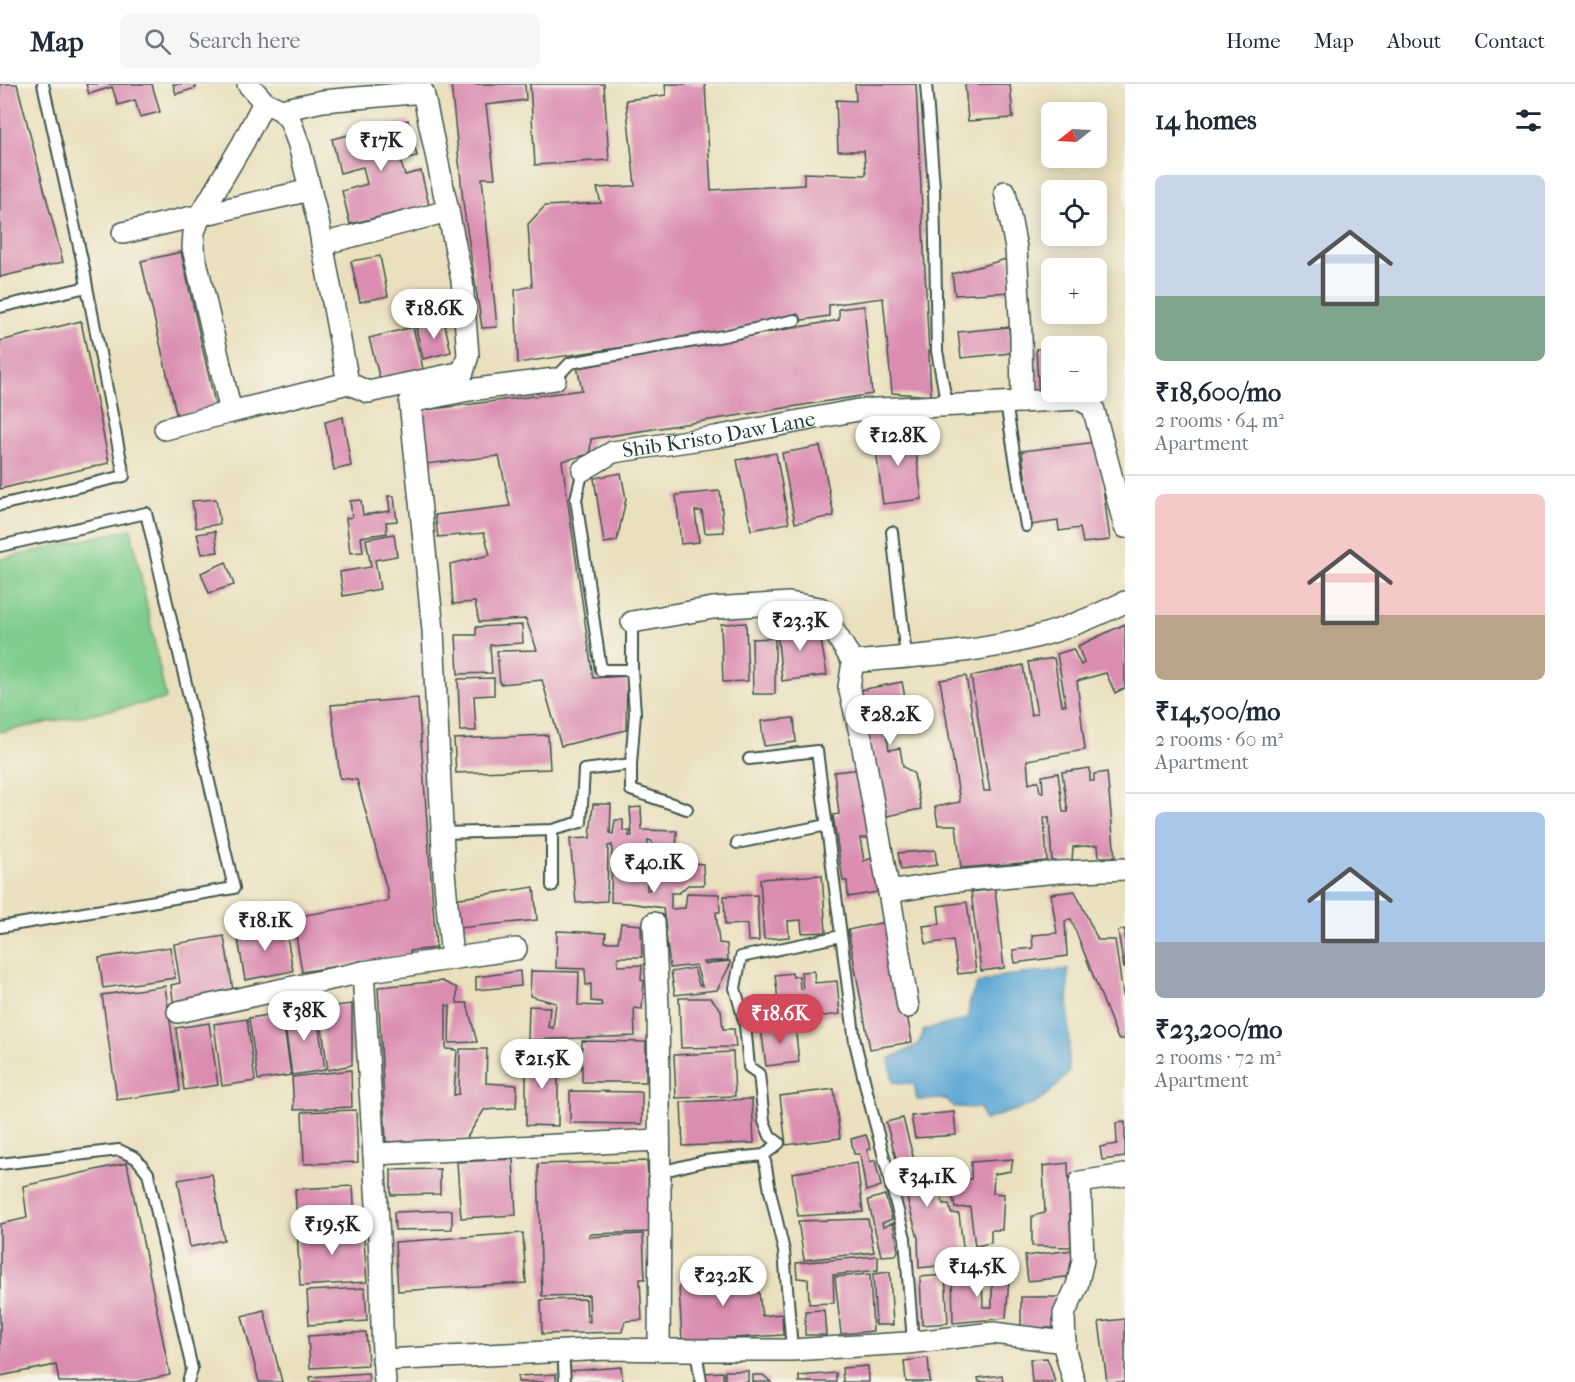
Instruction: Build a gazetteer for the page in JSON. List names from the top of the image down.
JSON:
{
  "streets": {
    "street": ["Shib Kristo Daw Lane"]
  },
  "north": "left",
  "page": {
    "header": "Map",
    "search": "Search here",
    "nav": [
      "Home",
      "Map",
      "About",
      "Contact"
    ],
    "heading": "14 homes",
    "map_buttons": ["+", "−"],
    "price": [
      "₹17K",
      "₹18.6K",
      "₹12.8K",
      "₹23.3K",
      "₹28.2K",
      "₹40.1K",
      "₹18.1K",
      "₹38K",
      "₹18.6K",
      "₹21.5K",
      "₹34.1K",
      "₹19.5K",
      "₹14.5K",
      "₹23.2K"
    ],
    "list": [
      {
        "name": "₹18,600/mo",
        "note": "2 rooms · 64 m² · Apartment"
      },
      {
        "name": "₹14,500/mo",
        "note": "2 rooms · 60 m² · Apartment"
      },
      {
        "name": "₹23,200/mo",
        "note": "2 rooms · 72 m² · Apartment"
      }
    ]
  }
}
